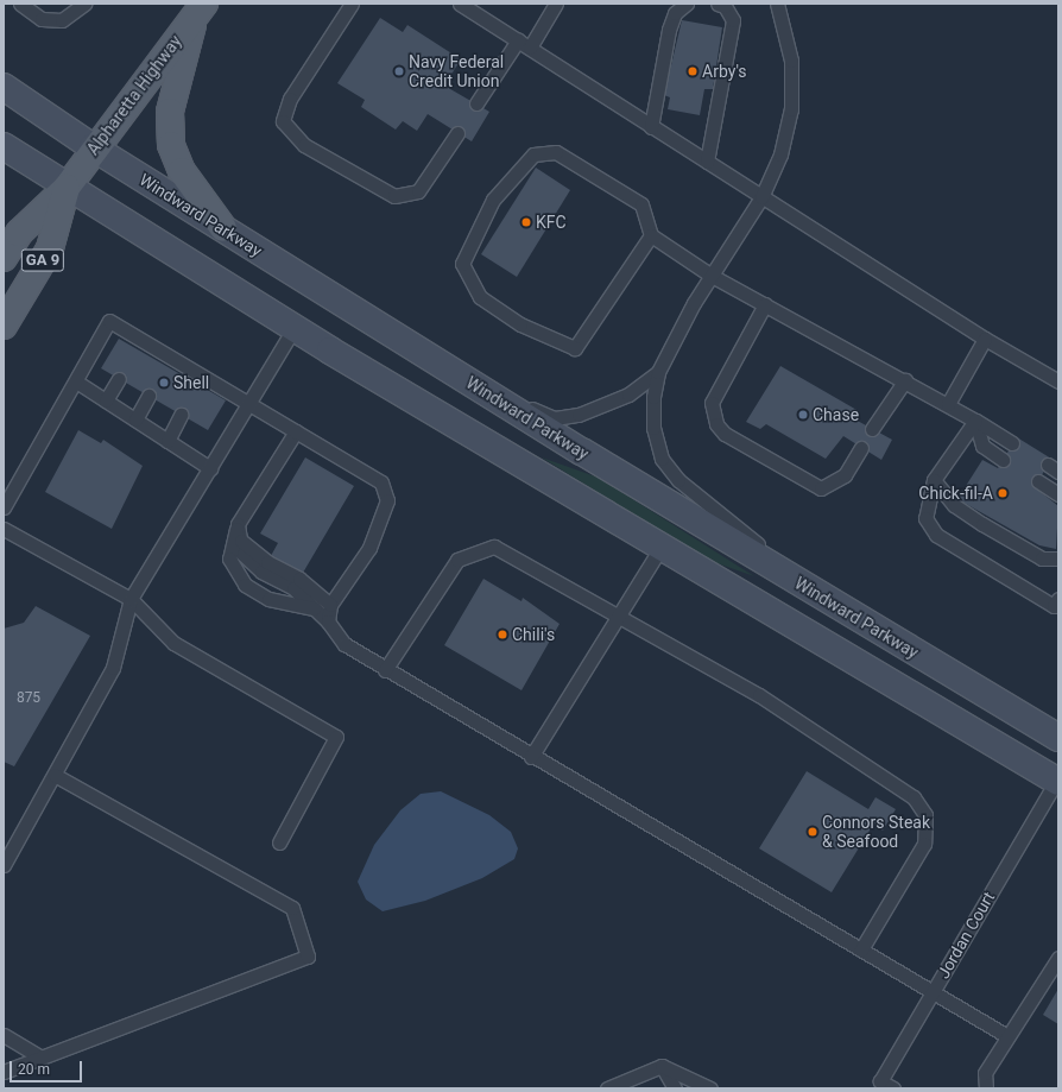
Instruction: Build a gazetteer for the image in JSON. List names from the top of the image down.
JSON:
{
  "streets": {
    "main road": ["Alpharetta Highway", "Windward Parkway", "GA 9"],
    "lane": ["Jordan Court"]
  },
  "crossings": [
    ["Alpharetta Highway", "Windward Parkway"],
    ["Alpharetta Highway", "GA 9"]
  ],
  "places": [
    "Navy Federal Credit Union",
    "Arby's",
    "KFC",
    "Shell",
    "Chase",
    "Chick-fil-A",
    "Chili's",
    "Connors Steak & Seafood"
  ],
  "house_numbers": ["875"],
  "scale_bar": "20 m"
}
